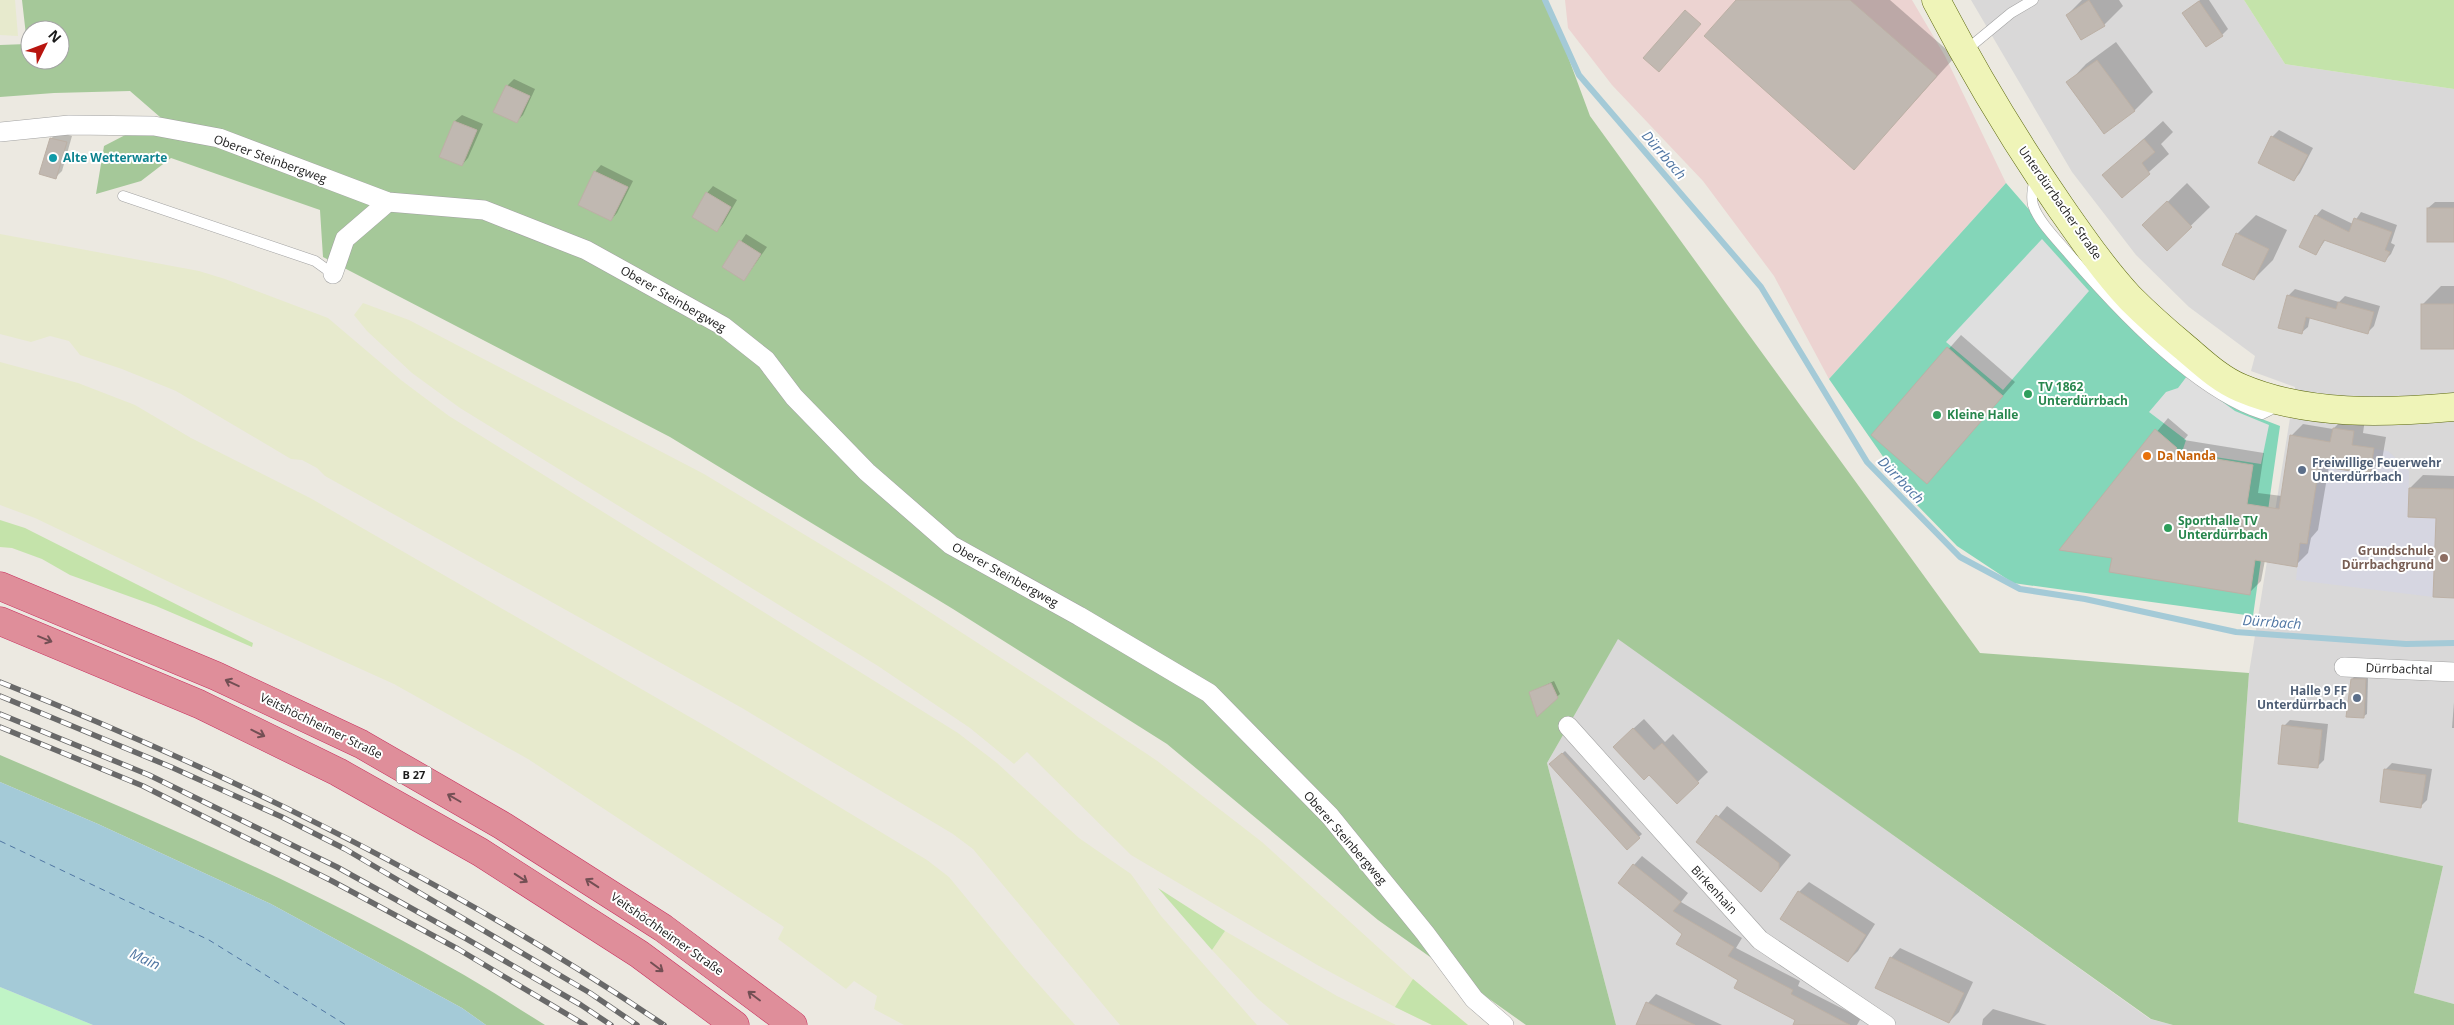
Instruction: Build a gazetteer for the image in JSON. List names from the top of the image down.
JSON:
{
  "streets": {
    "highway": ["Veitshöchheimer Straße", "B 27"],
    "street": [
      "Oberer Steinbergweg",
      "Unterdürrbacher Straße",
      "Dürrbachtal",
      "Birkenhain"
    ]
  },
  "water": ["Dürrbach", "Main"],
  "places": [
    "Alte Wetterwarte",
    "TV 1862 Unterdürrbach",
    "Kleine Halle",
    "Da Nanda",
    "Freiwillige Feuerwehr Unterdürrbach",
    "Sporthalle TV Unterdürrbach",
    "Grundschule Dürrbachgrund",
    "Halle 9 FF Unterdürrbach"
  ],
  "north": "top right"
}
